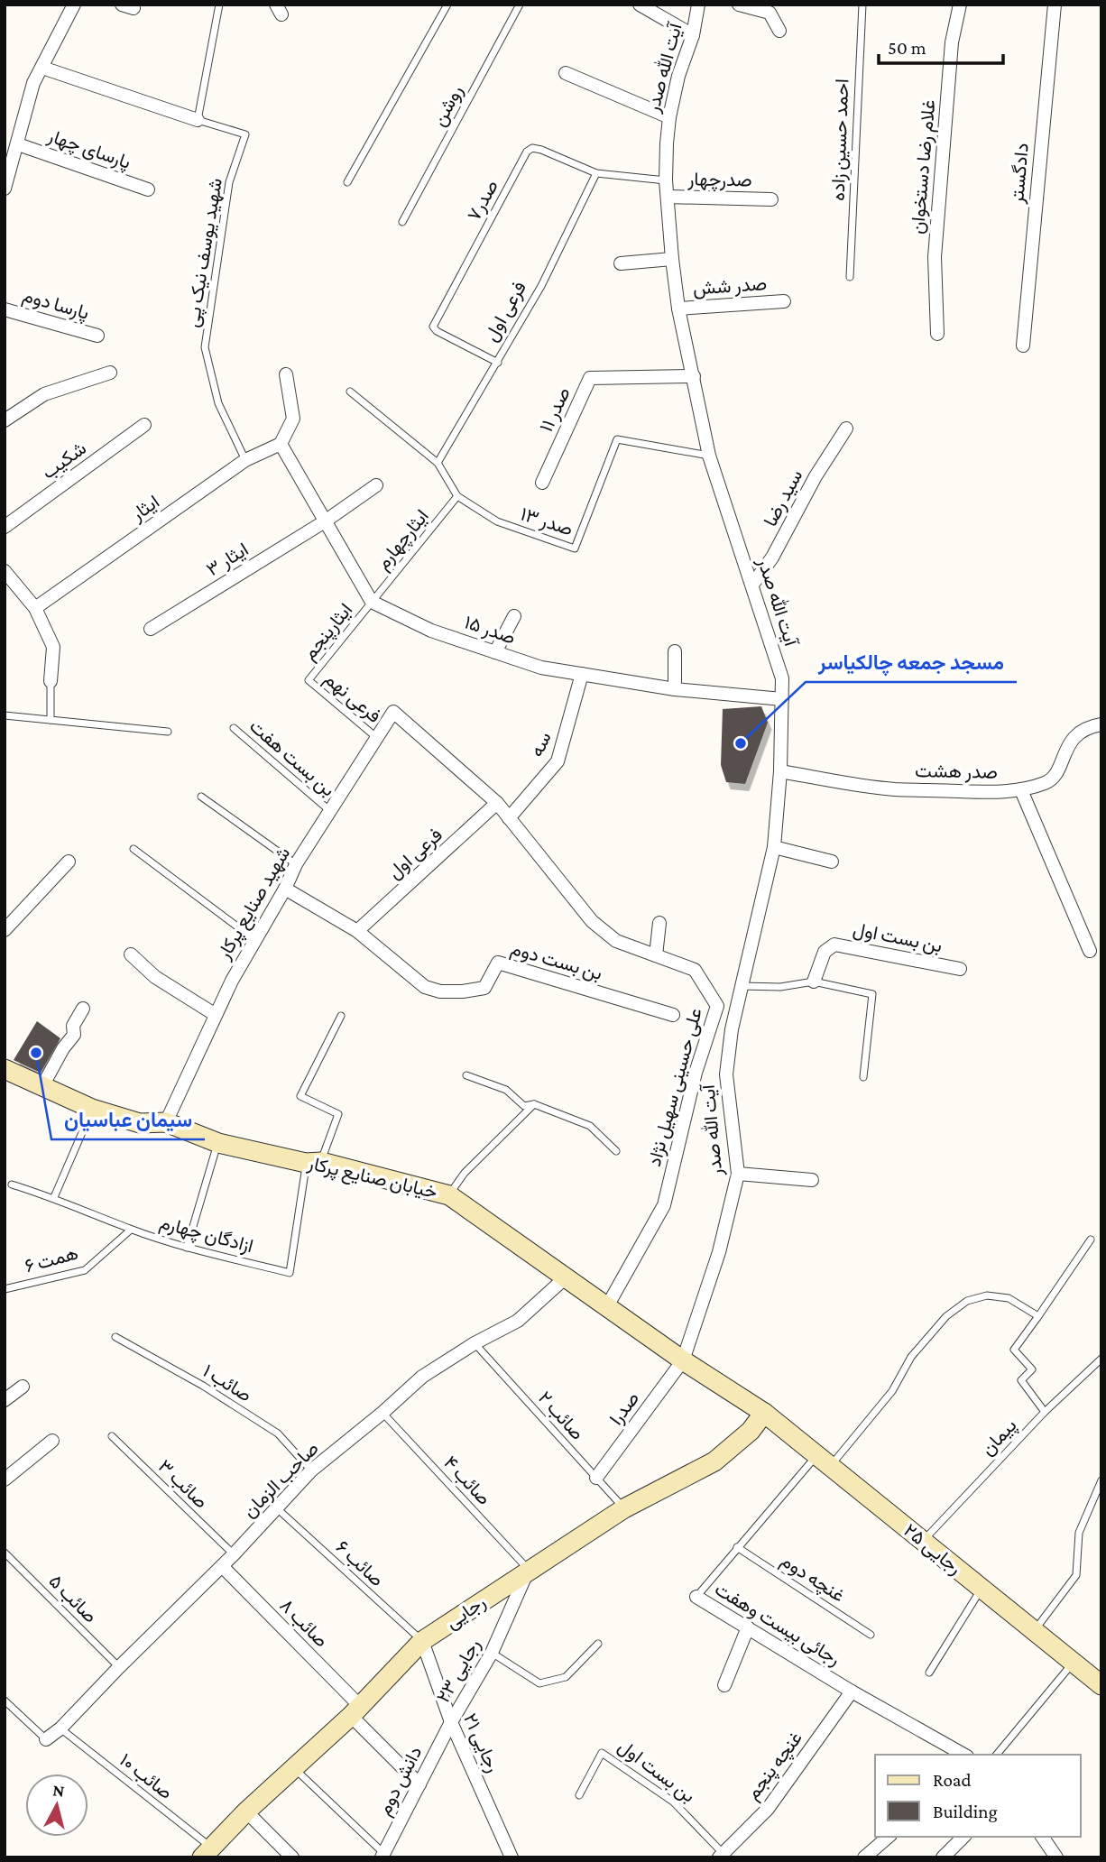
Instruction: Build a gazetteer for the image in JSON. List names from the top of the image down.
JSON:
{
  "streets": {
    "street": [
      "آیت الله صدر",
      "پارسای چهار",
      "غلام رضا دستخوان",
      "دادگستر",
      "صدرچهار",
      "صدر شش",
      "پارسا دوم",
      "فرعی اول",
      "صدر ۱۱",
      "شکیب",
      "سید رضا",
      "ایثار",
      "ایثار ۳",
      "صدر ۱۵",
      "سه",
      "صدر هشت",
      "شهید صنایع پرکار",
      "بن بست اول",
      "بن بست دوم",
      "علی حسینی سهیل نژاد",
      "خیابان صنایع پرکار",
      "صدرا",
      "صاحب الزمان",
      "رجایی ۲۵",
      "رجایی",
      "صائب ۸",
      "رجائی بیست وهفت",
      "رجایی ۲۳",
      "رجایی ۲۱",
      "غنچه پنجم",
      "دانش دوم"
    ],
    "lane": [
      "روشن",
      "احمد حسین زاده",
      "صدر۷",
      "شهید یوسف نیک پی",
      "صدر ۱۳",
      "ایثارچهارم",
      "ایثارپنجم",
      "فرعی نهم",
      "بن بست هفت",
      "ازادگان چهارم",
      "همت ۶",
      "صائب ۱",
      "صائب ۲",
      "پیمان",
      "صائب ۴",
      "صائب ۳",
      "صائب ۶",
      "غنچه دوم",
      "صائب ۵",
      "صائب ۱۰"
    ]
  },
  "crossings": [
    ["آیت الله صدر", "صدرچهار"],
    ["آیت الله صدر", "صدر۷"],
    ["آیت الله صدر", "صدر شش"],
    ["آیت الله صدر", "صدر ۱۱"],
    ["آیت الله صدر", "سید رضا"],
    ["آیت الله صدر", "صدر ۱۳"],
    ["آیت الله صدر", "صدر ۱۵"],
    ["آیت الله صدر", "صدر هشت"],
    ["آیت الله صدر", "خیابان صنایع پرکار"],
    ["آیت الله صدر", "صدرا"],
    ["صدر۷", "فرعی اول"],
    ["شهید یوسف نیک پی", "ایثار"],
    ["فرعی اول", "صدر ۱۳"],
    ["فرعی اول", "بن بست دوم"],
    ["فرعی اول", "علی حسینی سهیل نژاد"],
    ["صدر ۱۳", "ایثارچهارم"],
    ["ایثارچهارم", "صدر ۱۵"],
    ["ایثارچهارم", "ایثارپنجم"],
    ["صدر ۱۵", "ایثارپنجم"],
    ["صدر ۱۵", "سه"],
    ["ایثارپنجم", "فرعی نهم"],
    ["فرعی نهم", "شهید صنایع پرکار"],
    ["سه", "علی حسینی سهیل نژاد"],
    ["بن بست هفت", "شهید صنایع پرکار"],
    ["شهید صنایع پرکار", "بن بست دوم"],
    ["شهید صنایع پرکار", "علی حسینی سهیل نژاد"],
    ["شهید صنایع پرکار", "خیابان صنایع پرکار"],
    ["بن بست اول", "غنچه پنجم"],
    ["علی حسینی سهیل نژاد", "خیابان صنایع پرکار"],
    ["خیابان صنایع پرکار", "ازادگان چهارم"],
    ["خیابان صنایع پرکار", "صدرا"],
    ["خیابان صنایع پرکار", "صاحب الزمان"],
    ["خیابان صنایع پرکار", "رجایی ۲۵"],
    ["خیابان صنایع پرکار", "رجایی"],
    ["ازادگان چهارم", "همت ۶"],
    ["صائب ۱", "صاحب الزمان"],
    ["صدرا", "صائب ۲"],
    ["صائب ۲", "صاحب الزمان"],
    ["صائب ۲", "رجایی"],
    ["پیمان", "رجایی ۲۵"],
    ["صاحب الزمان", "صائب ۴"],
    ["صاحب الزمان", "صائب ۳"],
    ["صاحب الزمان", "صائب ۶"],
    ["صاحب الزمان", "صائب ۵"],
    ["صاحب الزمان", "صائب ۸"],
    ["صاحب الزمان", "صائب ۱۰"],
    ["صائب ۴", "رجایی"],
    ["صائب ۴", "رجایی ۲۳"],
    ["رجایی ۲۵", "رجایی"],
    ["رجایی ۲۵", "رجائی بیست وهفت"],
    ["صائب ۶", "رجایی"],
    ["صائب ۶", "رجایی ۲۱"],
    ["غنچه دوم", "رجائی بیست وهفت"],
    ["رجایی", "صائب ۸"],
    ["رجایی", "رجایی ۲۳"],
    ["رجایی", "رجایی ۲۱"],
    ["رجایی", "صائب ۱۰"],
    ["صائب ۸", "دانش دوم"],
    ["رجائی بیست وهفت", "غنچه پنجم"],
    ["رجایی ۲۳", "رجایی ۲۱"],
    ["رجایی ۲۳", "دانش دوم"],
    ["رجایی ۲۱", "دانش دوم"]
  ],
  "places": ["مسجد جمعه چالکیاسر", "سیمان عباسیان"],
  "legend": ["Road", "Building"],
  "scale_bar": "50 m",
  "north": "top"
}
